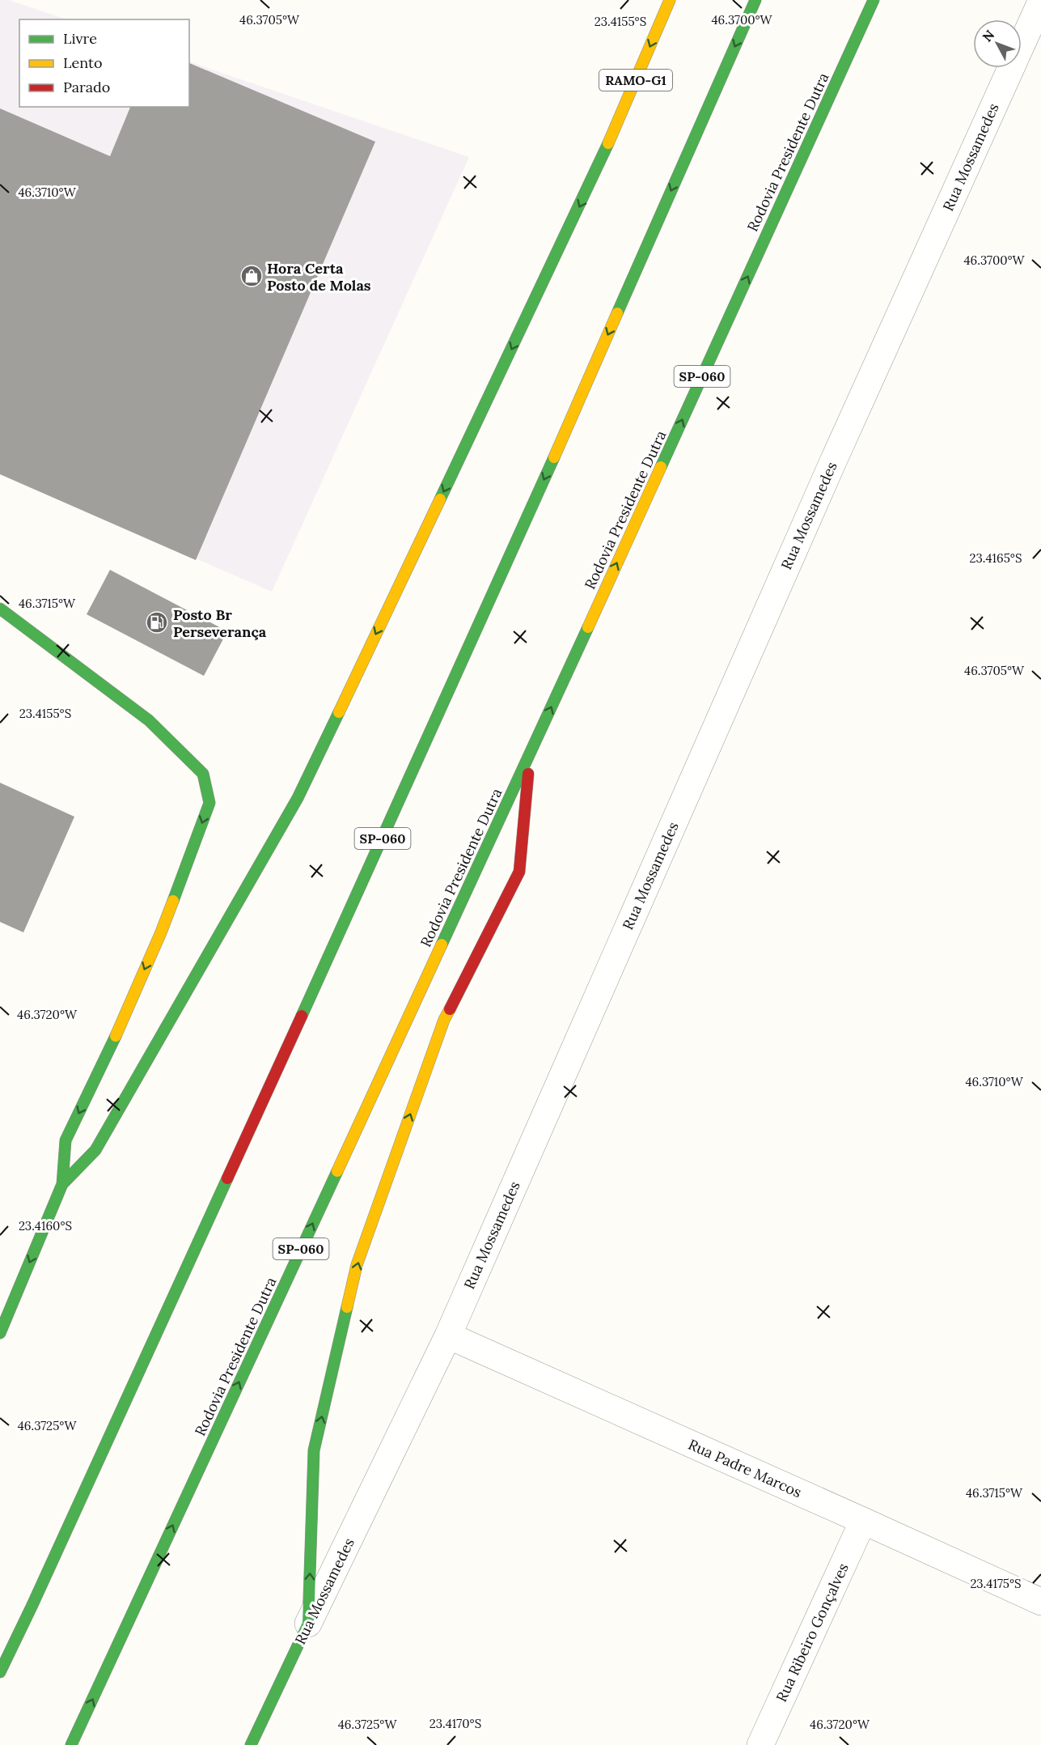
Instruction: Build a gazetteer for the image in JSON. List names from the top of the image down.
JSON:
{
  "streets": {
    "main road": [
      "RAMO-G1",
      "Rodovia Presidente Dutra",
      "Rua Mossamedes",
      "SP-060"
    ],
    "street": ["Rua Padre Marcos", "Rua Ribeiro Gonçalves"]
  },
  "crossings": [
    ["Rua Mossamedes", "Rua Padre Marcos"],
    ["Rua Padre Marcos", "Rua Ribeiro Gonçalves"]
  ],
  "places": {
    "shop": ["Hora Certa Posto de Molas"],
    "fuel station": ["Posto Br Perseverança"]
  },
  "legend": ["Livre", "Lento", "Parado"],
  "north": "top left",
  "coordinates": [
    "46.3705°W",
    "46.3700°W",
    "23.4155°S",
    "46.3710°W",
    "23.4165°S",
    "46.3715°W",
    "46.3720°W",
    "23.4160°S",
    "46.3725°W",
    "23.4175°S",
    "23.4170°S"
  ]
}
